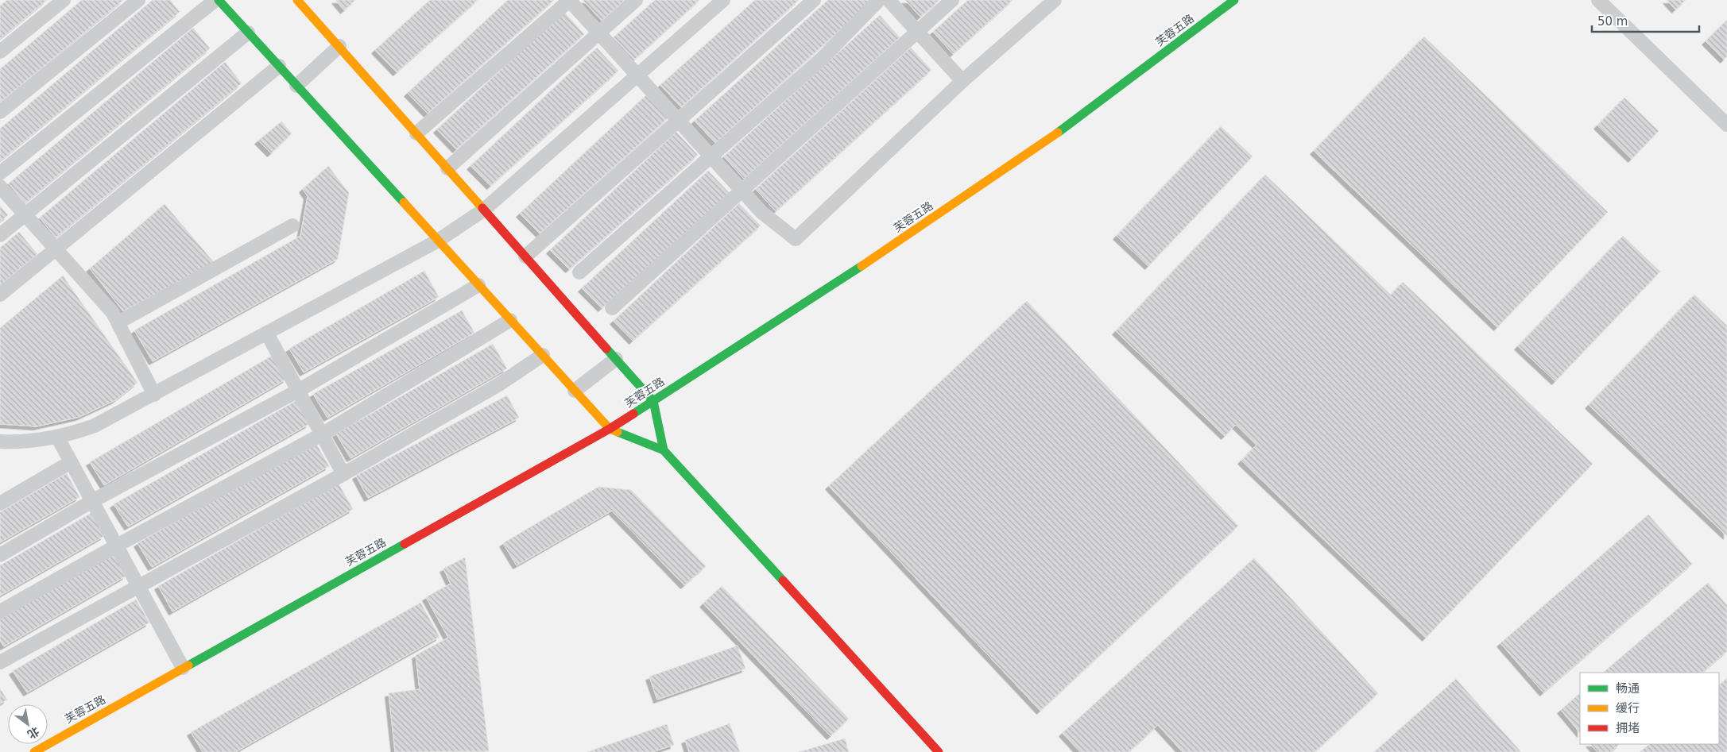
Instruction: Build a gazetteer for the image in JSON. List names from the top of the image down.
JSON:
{
  "streets": {
    "street": ["芙蓉五路"]
  },
  "legend": ["畅通", "缓行", "拥堵"],
  "scale_bar": "50 m",
  "north": "bottom right"
}
